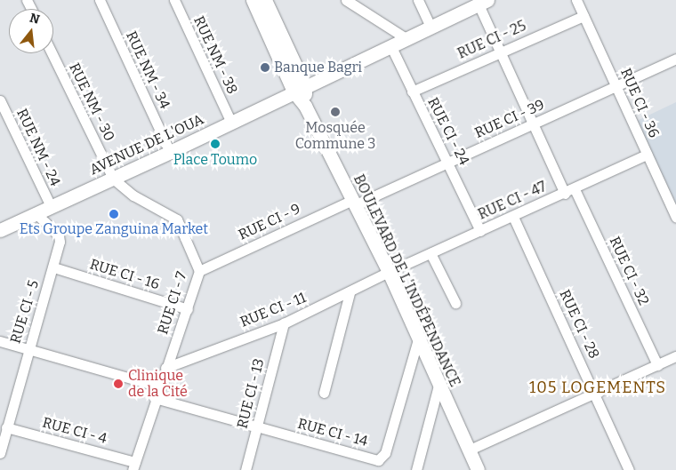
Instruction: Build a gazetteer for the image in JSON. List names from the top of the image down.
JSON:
{
  "streets": {
    "main road": ["AVENUE DE L'OUA", "BOULEVARD DE L'INDÉPENDANCE"],
    "street": [
      "RUE CI - 25",
      "RUE NM - 38",
      "RUE NM - 34",
      "RUE NM - 30",
      "RUE CI - 36",
      "RUE CI - 39",
      "RUE CI - 24",
      "RUE NM - 24",
      "RUE CI - 47",
      "RUE CI - 9",
      "RUE CI - 32",
      "RUE CI - 16",
      "RUE CI - 7",
      "RUE CI - 11",
      "RUE CI - 5",
      "RUE CI - 28",
      "RUE CI - 13",
      "RUE CI - 4",
      "RUE CI - 14"
    ]
  },
  "crossings": [
    ["RUE CI - 25", "RUE CI - 36"],
    ["RUE CI - 25", "RUE CI - 24"],
    ["RUE NM - 38", "AVENUE DE L'OUA"],
    ["RUE NM - 34", "AVENUE DE L'OUA"],
    ["RUE NM - 30", "AVENUE DE L'OUA"],
    ["RUE NM - 30", "RUE CI - 7"],
    ["RUE CI - 36", "RUE CI - 39"],
    ["RUE CI - 36", "RUE CI - 47"],
    ["RUE CI - 39", "RUE CI - 24"],
    ["RUE CI - 39", "RUE CI - 9"],
    ["RUE CI - 39", "BOULEVARD DE L'INDÉPENDANCE"],
    ["RUE CI - 24", "AVENUE DE L'OUA"],
    ["RUE CI - 24", "RUE CI - 47"],
    ["AVENUE DE L'OUA", "RUE NM - 24"],
    ["AVENUE DE L'OUA", "BOULEVARD DE L'INDÉPENDANCE"],
    ["AVENUE DE L'OUA", "RUE CI - 7"],
    ["AVENUE DE L'OUA", "RUE CI - 5"],
    ["RUE CI - 47", "RUE CI - 32"],
    ["RUE CI - 47", "BOULEVARD DE L'INDÉPENDANCE"],
    ["RUE CI - 47", "RUE CI - 11"],
    ["RUE CI - 47", "RUE CI - 28"],
    ["RUE CI - 9", "BOULEVARD DE L'INDÉPENDANCE"],
    ["RUE CI - 9", "RUE CI - 7"],
    ["RUE CI - 16", "RUE CI - 7"],
    ["RUE CI - 16", "RUE CI - 5"],
    ["BOULEVARD DE L'INDÉPENDANCE", "RUE CI - 11"],
    ["BOULEVARD DE L'INDÉPENDANCE", "RUE CI - 14"],
    ["RUE CI - 7", "RUE CI - 11"],
    ["RUE CI - 7", "RUE CI - 4"],
    ["RUE CI - 7", "RUE CI - 14"],
    ["RUE CI - 11", "RUE CI - 13"],
    ["RUE CI - 5", "RUE CI - 4"],
    ["RUE CI - 13", "RUE CI - 14"]
  ],
  "districts": ["105 LOGEMENTS"],
  "places": [
    "Banque Bagri",
    "Mosquée Commune 3",
    "Place Toumo",
    "Ets Groupe Zanguina Market",
    "Clinique de la Cité"
  ],
  "north": "top"
}
